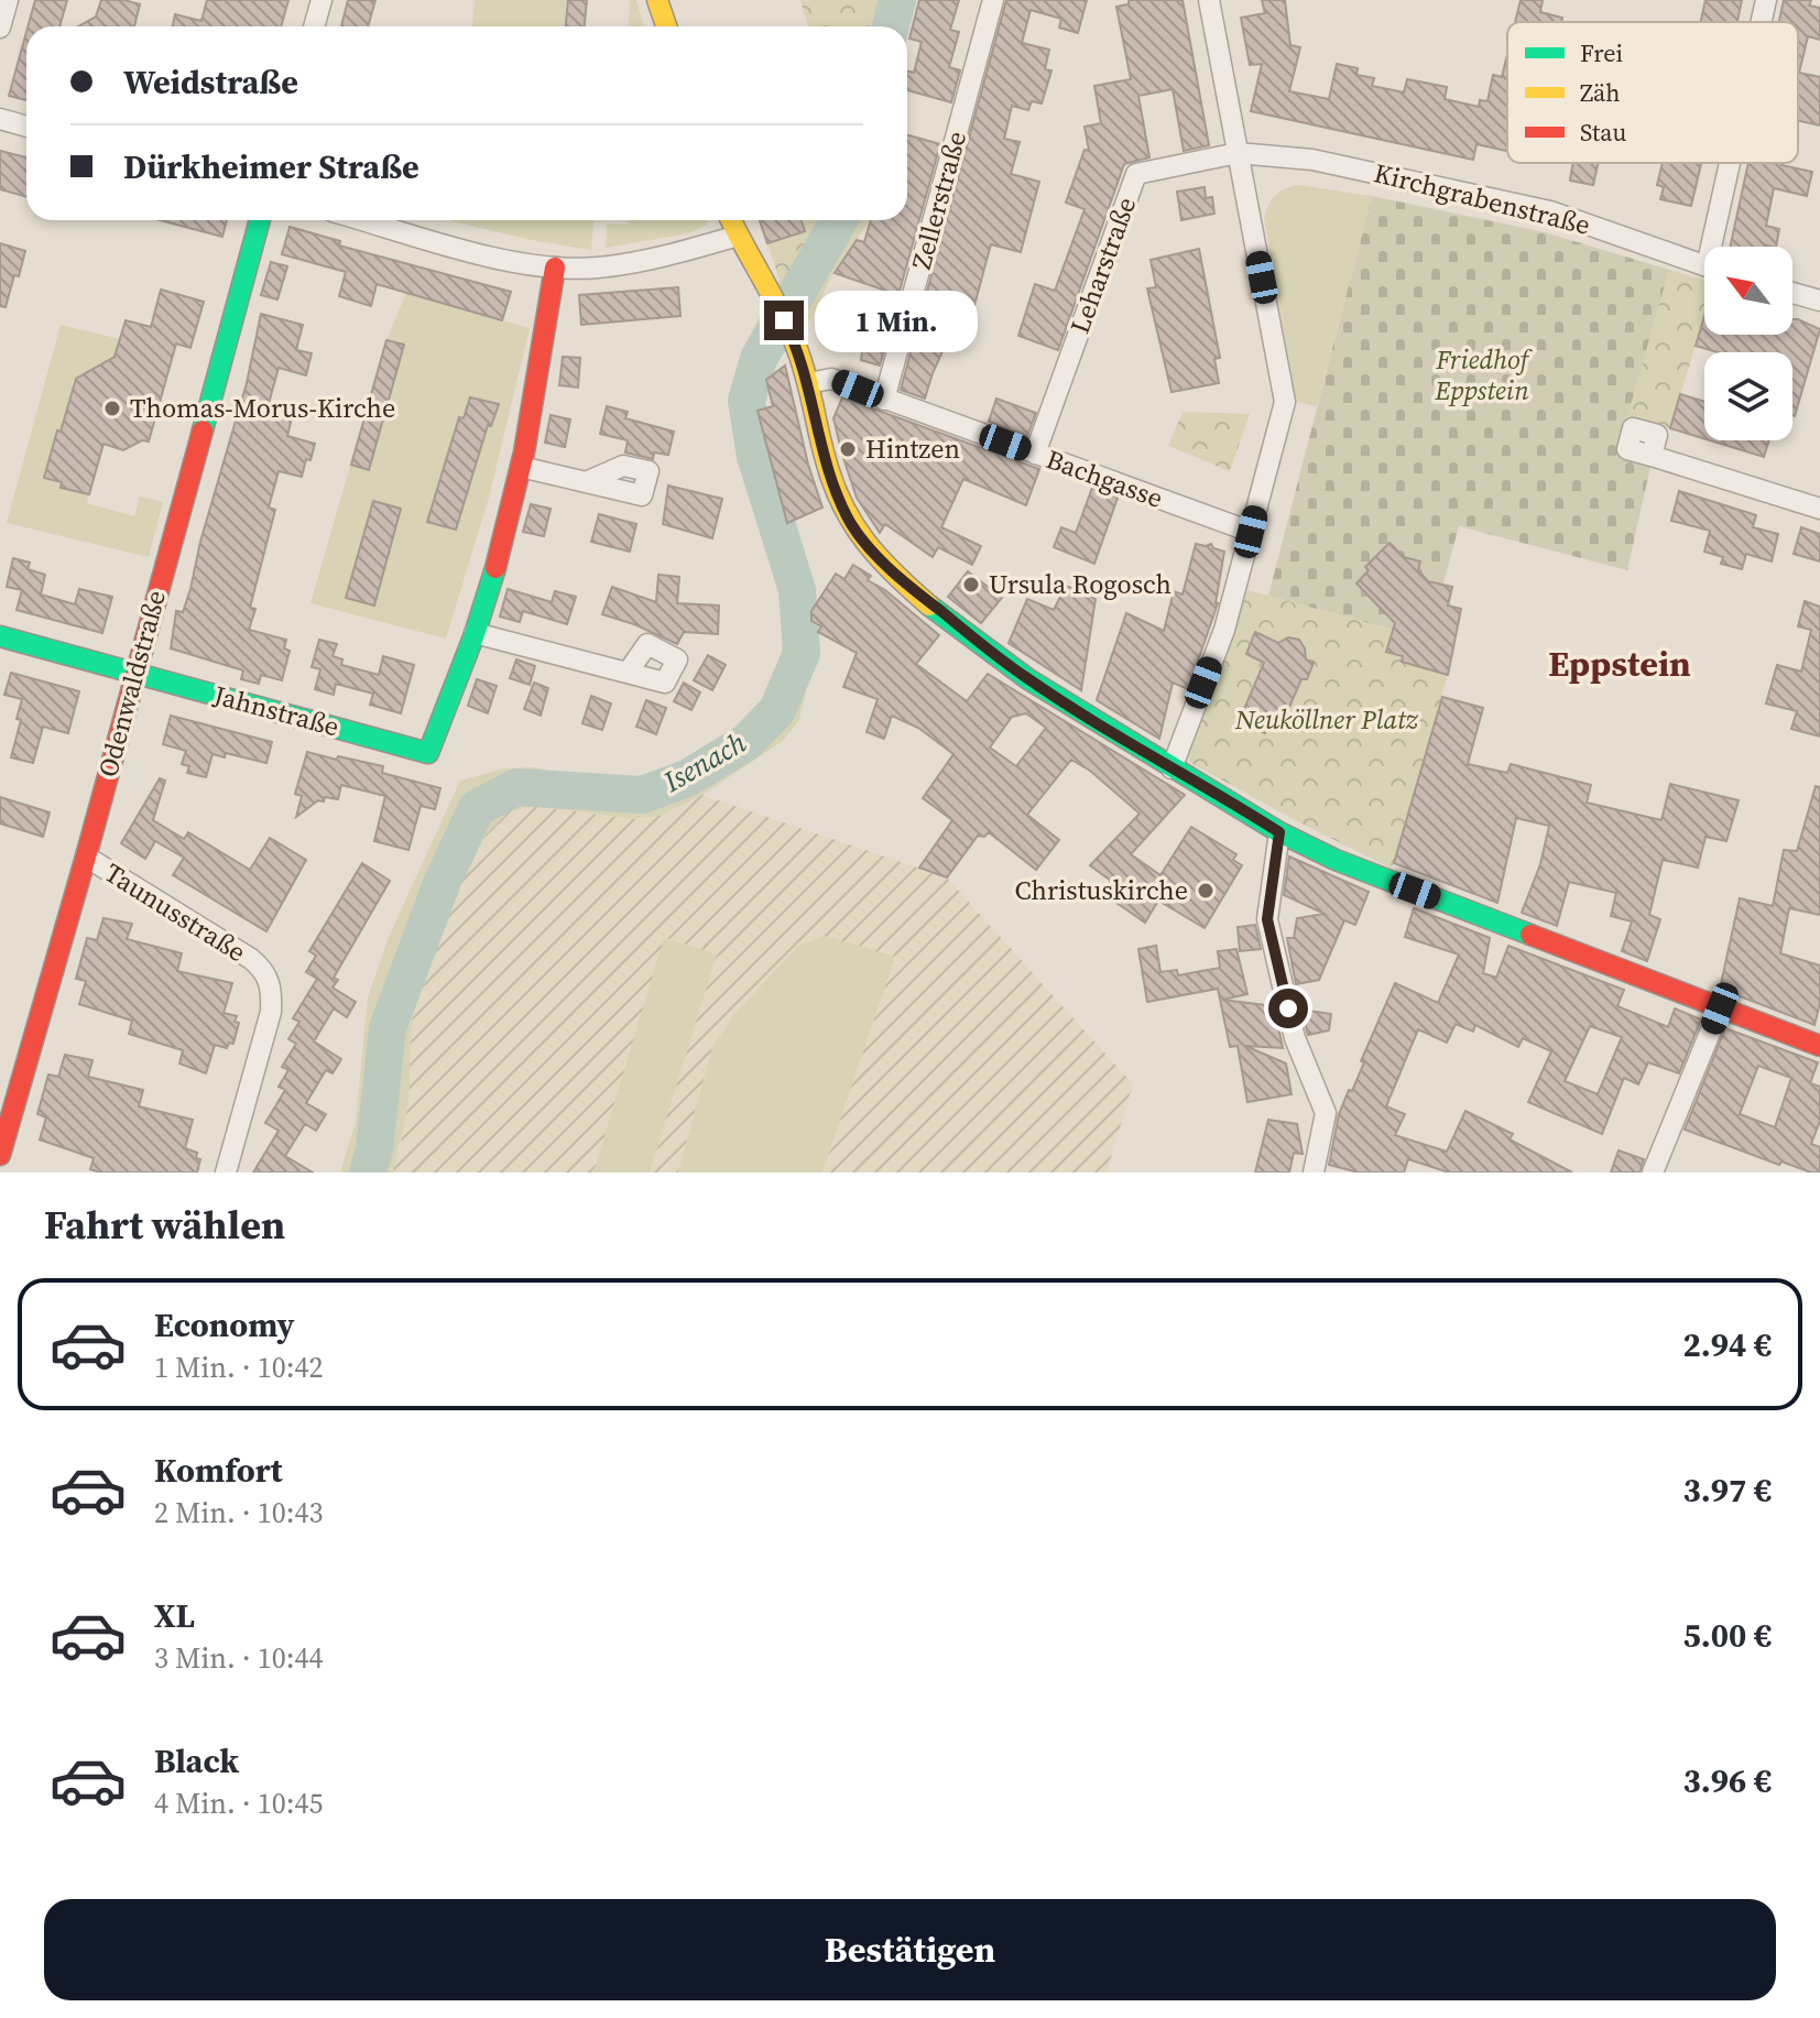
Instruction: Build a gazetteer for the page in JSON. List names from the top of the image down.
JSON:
{
  "streets": {
    "street": [
      "Kirchgrabenstraße",
      "Zellerstraße",
      "Leharstraße",
      "Bachgasse",
      "Odenwaldstraße",
      "Jahnstraße",
      "Taunusstraße"
    ]
  },
  "crossings": [
    ["Kirchgrabenstraße", "Leharstraße"],
    ["Zellerstraße", "Bachgasse"],
    ["Leharstraße", "Bachgasse"],
    ["Odenwaldstraße", "Jahnstraße"],
    ["Odenwaldstraße", "Taunusstraße"]
  ],
  "districts": ["Eppstein"],
  "water": ["Isenach"],
  "parks": ["Friedhof Eppstein", "Neuköllner Platz"],
  "places": [
    "Thomas-Morus-Kirche",
    "Hintzen",
    "Ursula Rogosch",
    "Christuskirche"
  ],
  "legend": ["Frei", "Zäh", "Stau"],
  "north": "top left",
  "page": {
    "banner": ["Weidstraße", "Dürkheimer Straße"],
    "bubble": "1 Min.",
    "heading": "Fahrt wählen",
    "list": [
      {
        "name": "Economy",
        "note": "1 Min. · 10:42",
        "value": "2.94 €"
      },
      {
        "name": "Komfort",
        "note": "2 Min. · 10:43",
        "value": "3.97 €"
      },
      {
        "name": "XL",
        "note": "3 Min. · 10:44",
        "value": "5.00 €"
      },
      {
        "name": "Black",
        "note": "4 Min. · 10:45",
        "value": "3.96 €"
      }
    ],
    "buttons": "Bestätigen"
  }
}
